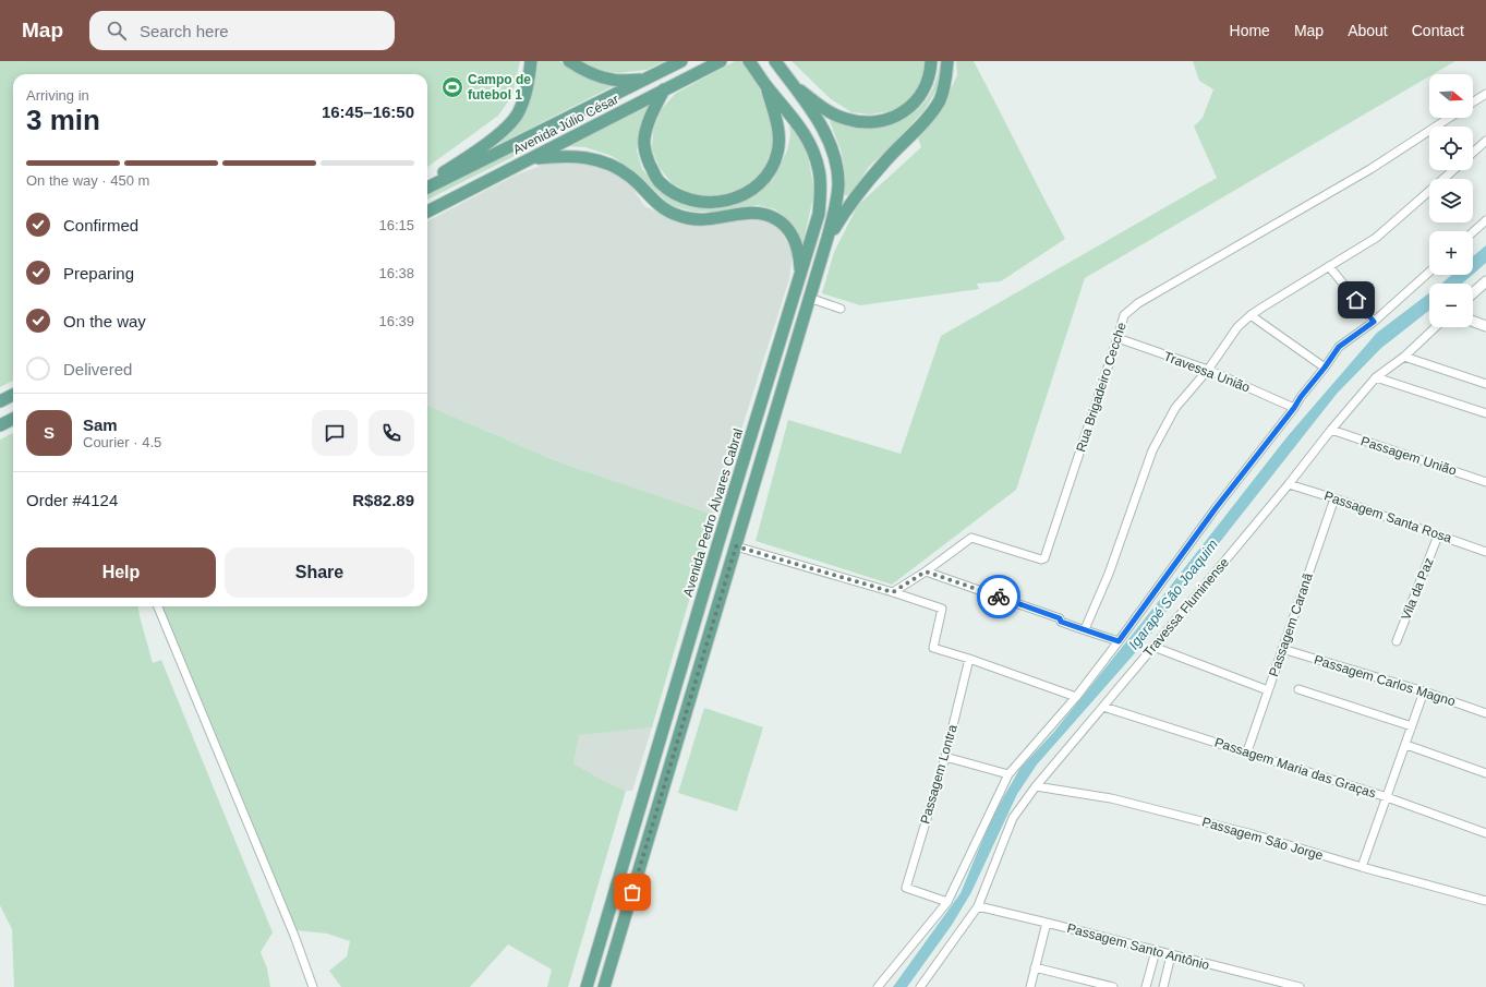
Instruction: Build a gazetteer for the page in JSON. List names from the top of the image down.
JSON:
{
  "streets": {
    "main road": ["Avenida Júlio César", "Avenida Pedro Álvares Cabral"],
    "street": [
      "Travessa União",
      "Rua Brigadeiro Cecche",
      "Passagem União",
      "Passagem Santa Rosa",
      "Vila da Paz",
      "Travessa Fluminense",
      "Passagem Caranã",
      "Passagem Carlos Magno",
      "Passagem Maria das Graças",
      "Passagem Lontra",
      "Passagem São Jorge",
      "Passagem Santo Antônio"
    ]
  },
  "crossings": [
    ["Travessa União", "Rua Brigadeiro Cecche"],
    ["Passagem União", "Travessa Fluminense"],
    ["Passagem Santa Rosa", "Vila da Paz"],
    ["Passagem Santa Rosa", "Travessa Fluminense"],
    ["Passagem Santa Rosa", "Passagem Caranã"],
    ["Travessa Fluminense", "Passagem Maria das Graças"],
    ["Travessa Fluminense", "Passagem São Jorge"],
    ["Travessa Fluminense", "Passagem Santo Antônio"],
    ["Passagem Caranã", "Passagem Carlos Magno"],
    ["Passagem Caranã", "Passagem Maria das Graças"]
  ],
  "water": ["Igarapé São Joaquim"],
  "places": {
    "sports": ["Campo de futebol 1"]
  },
  "north": "right",
  "page": {
    "header": "Map",
    "search": "Search here",
    "nav": [
      "Home",
      "Map",
      "About",
      "Contact"
    ],
    "map_buttons": ["+", "−"],
    "heading": ["3 min", "Arriving in", "16:45–16:50"],
    "panel": [
      "Sam",
      "Courier · 4.5",
      "Order #4124",
      "R$82.89"
    ],
    "bar": "On the way · 450 m",
    "list": [
      ["Confirmed", "16:15"],
      ["Preparing", "16:38"],
      ["On the way", "16:39"],
      "Delivered"
    ],
    "round": "S",
    "buttons": ["Help", "Share"]
  }
}
